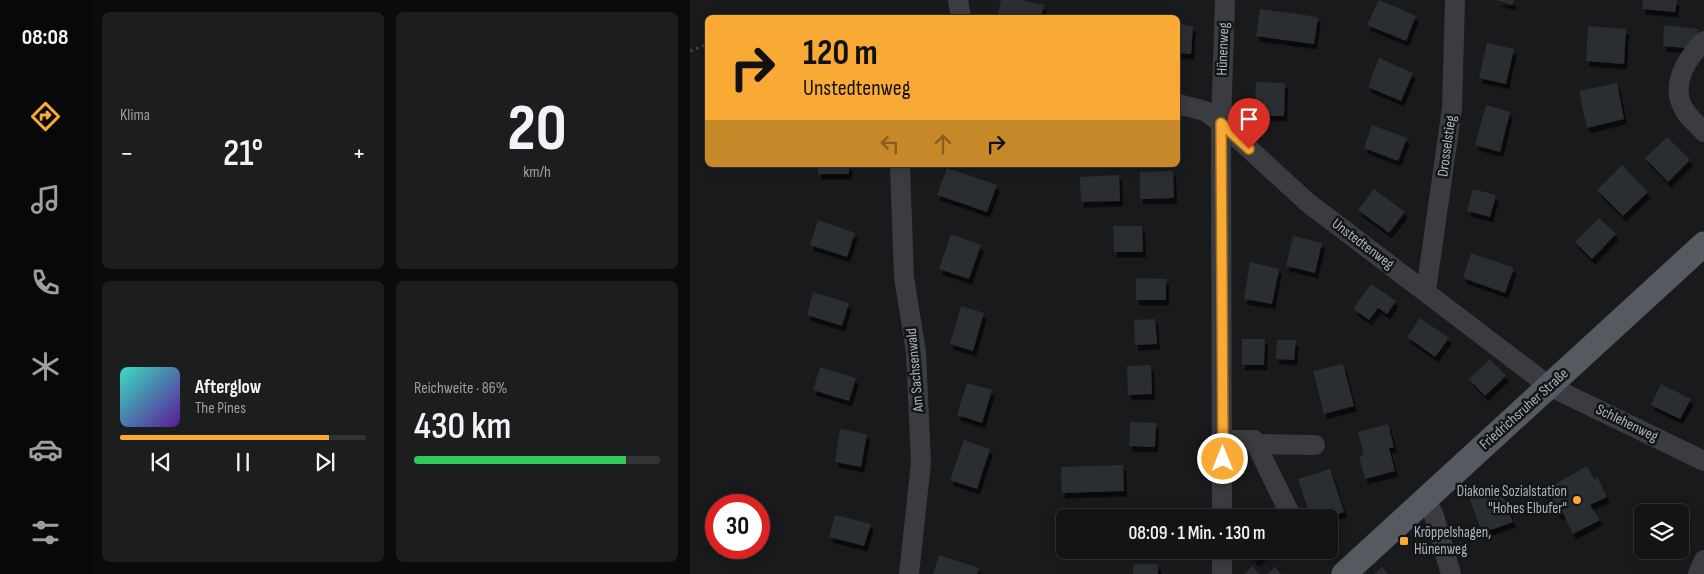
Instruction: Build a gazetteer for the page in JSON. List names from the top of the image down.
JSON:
{
  "streets": {
    "main road": ["Friedrichsruher Straße"],
    "street": [
      "Hünenweg",
      "Drosselstieg",
      "Unstedtenweg",
      "Am Sachsenwald",
      "Schlehenweg"
    ]
  },
  "crossings": [
    ["Hünenweg", "Unstedtenweg"],
    ["Drosselstieg", "Unstedtenweg"],
    ["Unstedtenweg", "Friedrichsruher Straße"],
    ["Unstedtenweg", "Schlehenweg"],
    ["Friedrichsruher Straße", "Schlehenweg"]
  ],
  "places": {
    "other": ["Diakonie Sozialstation \"Hohes Elbufer\""],
    "transit": ["Kröppelshagen, Hünenweg"]
  },
  "page": {
    "tabs": "08:08",
    "tile": [
      "Klima",
      ["20", "km/h"],
      ["Reichweite · 86%", "430 km"]
    ],
    "turn": ["120 m", "Unstedtenweg"],
    "heat": ["−", "21°", "+"],
    "song": ["Afterglow", "The Pines"],
    "limit": "30",
    "trip": "08:09 · 1 Min. · 130 m"
  }
}
